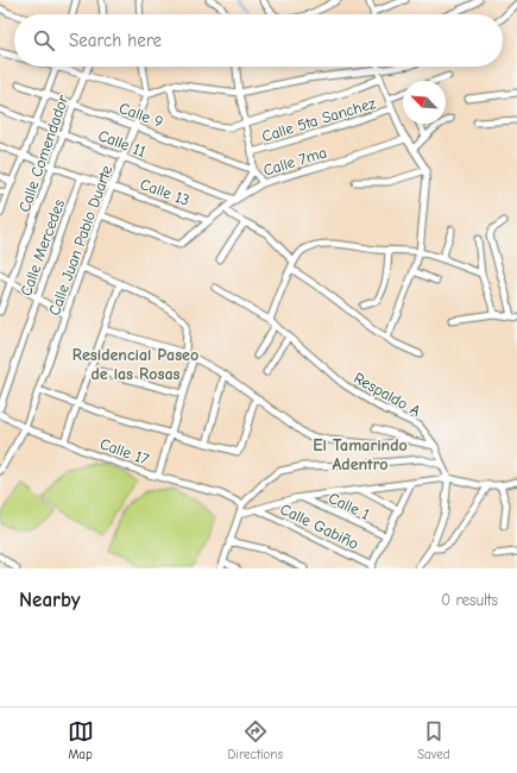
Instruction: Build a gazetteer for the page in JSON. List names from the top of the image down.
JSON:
{
  "streets": {
    "street": [
      "Calle 9",
      "Calle 5ta Sanchez",
      "Calle 11",
      "Calle Comendador",
      "Calle 7ma",
      "Calle 13",
      "Calle Juan Pablo Duarte",
      "Calle Mercedes",
      "Respaldo A",
      "Calle 17",
      "Calle 1",
      "Calle Gabiño"
    ]
  },
  "crossings": [
    ["Calle 9", "Calle Comendador"],
    ["Calle 9", "Calle Juan Pablo Duarte"],
    ["Calle 11", "Calle Comendador"],
    ["Calle 11", "Calle 7ma"],
    ["Calle 11", "Calle Juan Pablo Duarte"],
    ["Calle Comendador", "Calle 13"],
    ["Calle 7ma", "Calle 13"],
    ["Calle 7ma", "Calle Juan Pablo Duarte"],
    ["Calle 13", "Calle Juan Pablo Duarte"],
    ["Calle 13", "Calle Mercedes"],
    ["Calle Juan Pablo Duarte", "Calle 17"]
  ],
  "districts": ["Residencial Paseo de las Rosas", "El Tamarindo Adentro"],
  "north": "top left",
  "page": {
    "search": "Search here",
    "heading": ["Nearby", "0 results"],
    "nav": ["Map", "Directions", "Saved"]
  }
}
